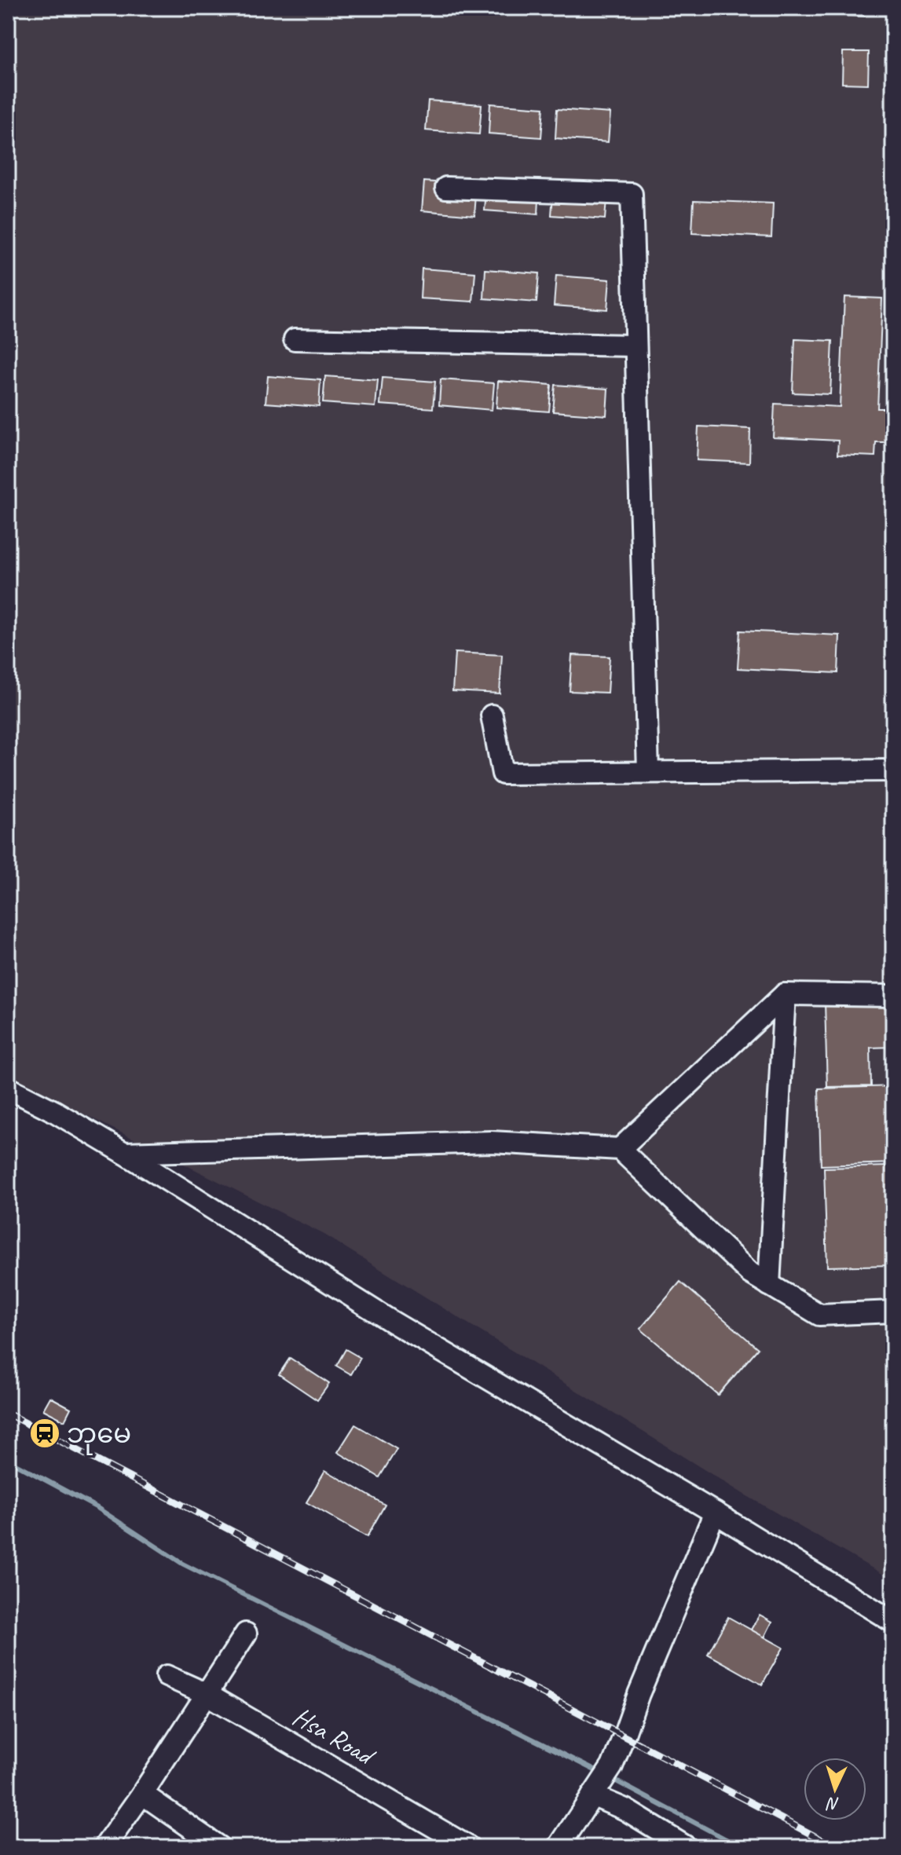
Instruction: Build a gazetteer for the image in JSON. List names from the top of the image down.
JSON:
{
  "streets": {
    "street": ["Hsa Road"]
  },
  "places": {
    "station": ["ဘုမေ"]
  },
  "north": "bottom"
}
